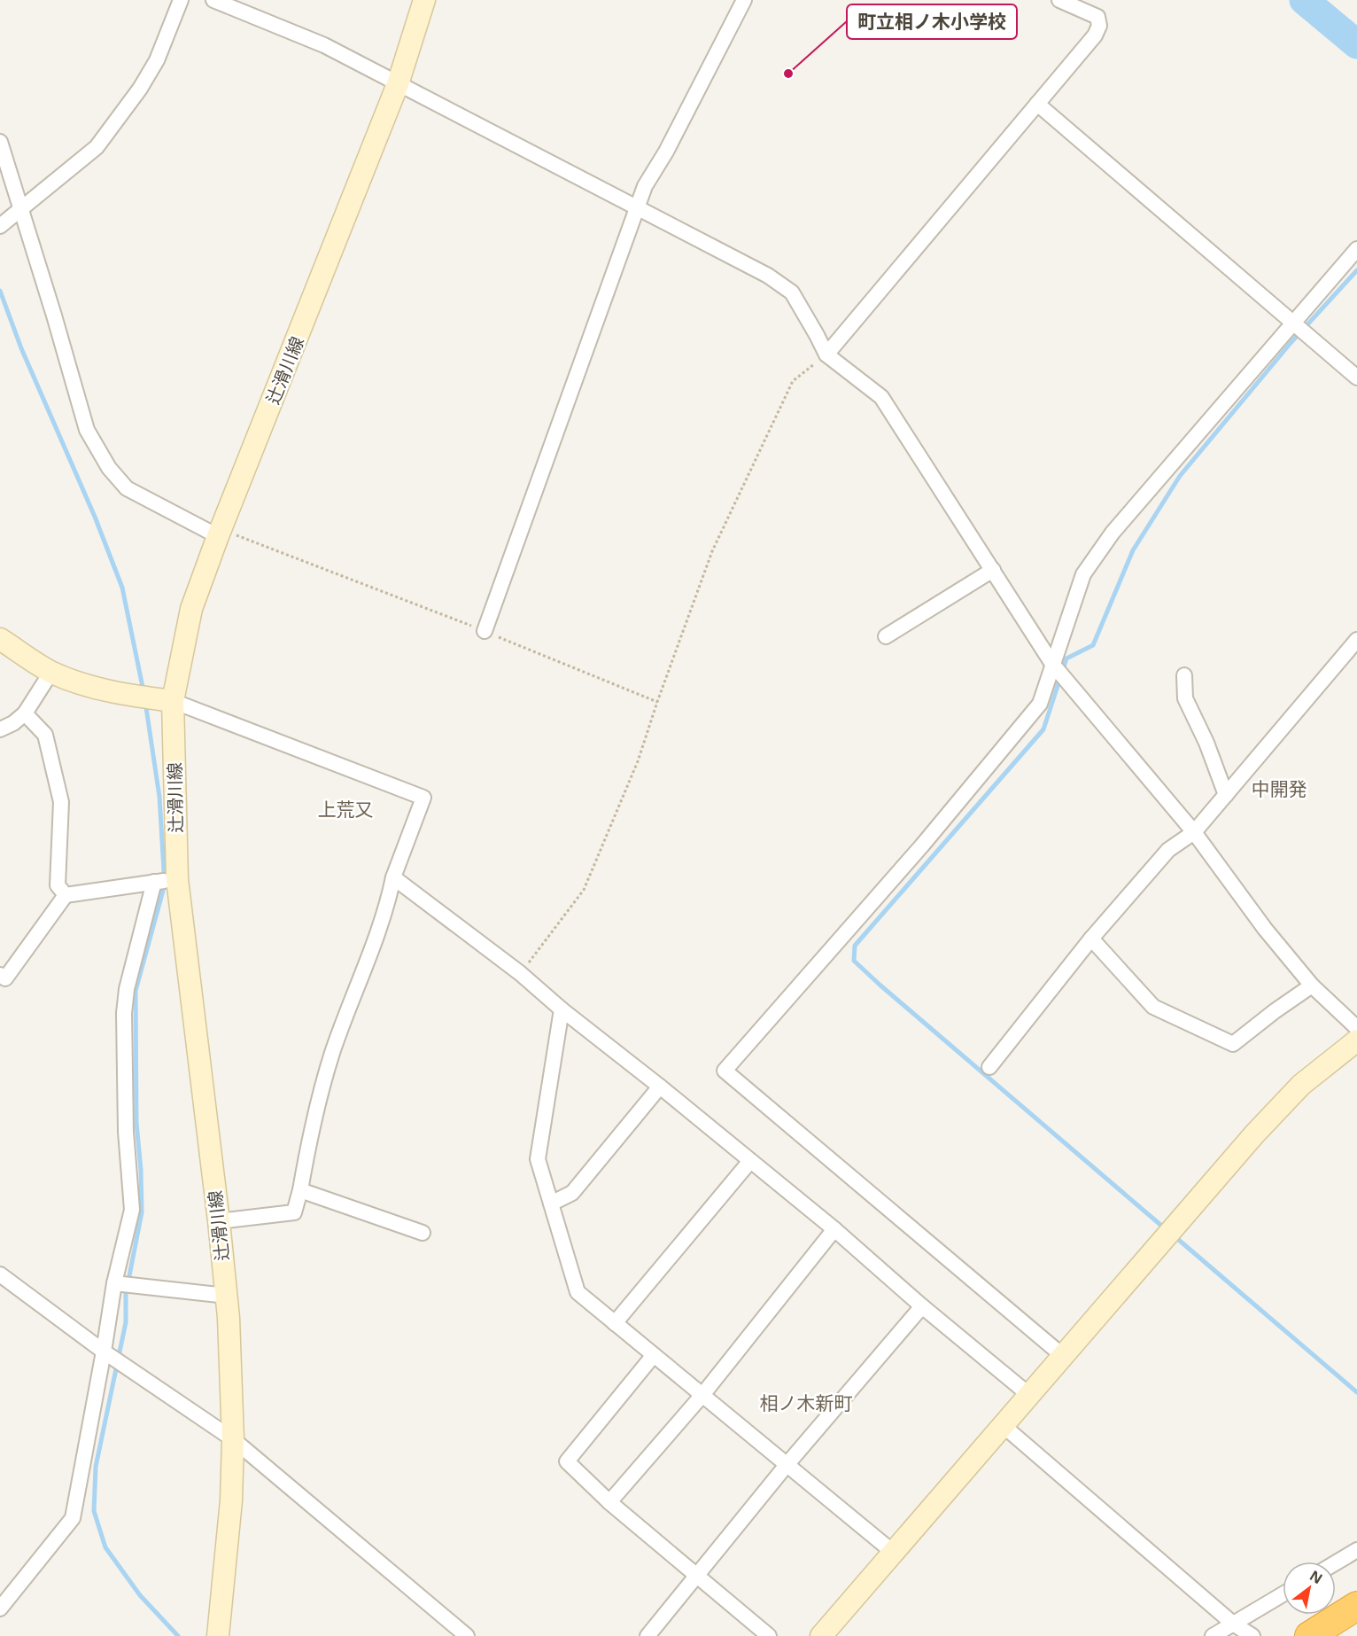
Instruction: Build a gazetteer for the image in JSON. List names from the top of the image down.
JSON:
{
  "streets": {
    "main road": ["辻滑川線"]
  },
  "districts": ["中開発", "上荒又", "相ノ木新町"],
  "places": ["町立相ノ木小学校"],
  "north": "top right"
}
